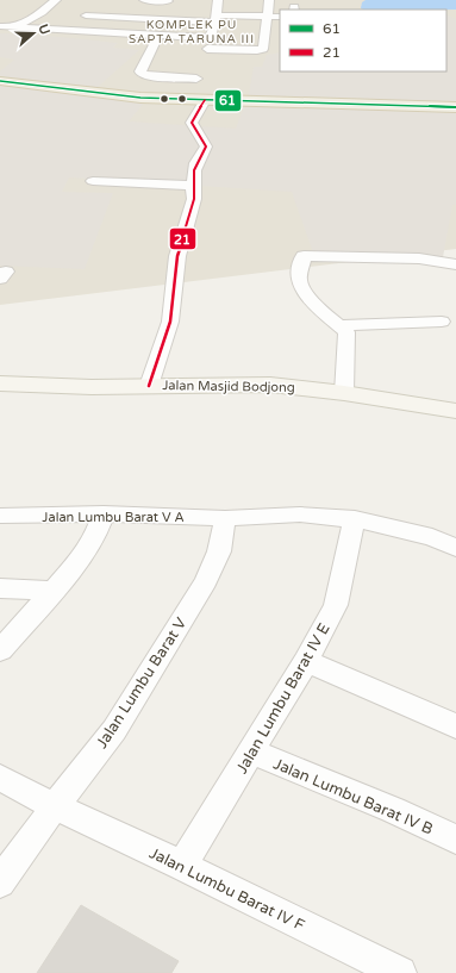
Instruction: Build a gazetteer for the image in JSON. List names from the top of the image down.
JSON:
{
  "streets": {
    "street": [
      "Jalan Masjid Bodjong",
      "Jalan Lumbu Barat V A",
      "Jalan Lumbu Barat V",
      "Jalan Lumbu Barat IV E",
      "Jalan Lumbu Barat IV B",
      "Jalan Lumbu Barat IV F"
    ]
  },
  "crossings": [
    ["Jalan Lumbu Barat V A", "Jalan Lumbu Barat V"],
    ["Jalan Lumbu Barat V A", "Jalan Lumbu Barat IV E"],
    ["Jalan Lumbu Barat V", "Jalan Lumbu Barat IV F"],
    ["Jalan Lumbu Barat IV E", "Jalan Lumbu Barat IV B"],
    ["Jalan Lumbu Barat IV E", "Jalan Lumbu Barat IV F"]
  ],
  "districts": ["KOMPLEK PU SAPTA TARUNA III"],
  "lines": ["transit line 61", "transit line 21"],
  "legend": ["61", "21"],
  "north": "right"
}
